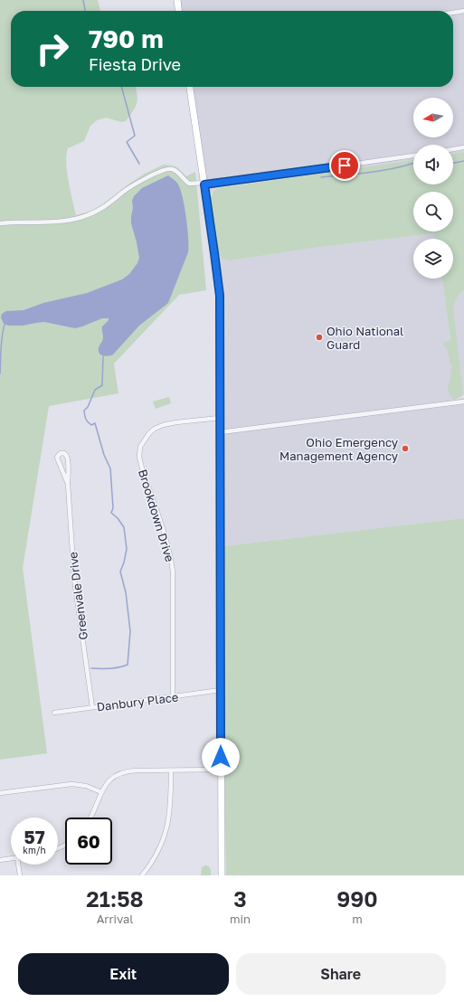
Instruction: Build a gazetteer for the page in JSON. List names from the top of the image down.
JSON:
{
  "streets": {
    "street": ["Brookdown Drive", "Greenvale Drive", "Danbury Place"]
  },
  "crossings": [
    ["Brookdown Drive", "Danbury Place"],
    ["Greenvale Drive", "Danbury Place"]
  ],
  "places": ["Ohio National Guard", "Ohio Emergency Management Agency"],
  "north": "left",
  "page": {
    "turn": ["790 m", "Fiesta Drive"],
    "speed": "57 km/h",
    "limit": "60",
    "eta": [
      "21:58",
      "Arrival",
      "3",
      "min",
      "990",
      "m"
    ],
    "buttons": ["Exit", "Share"]
  }
}
